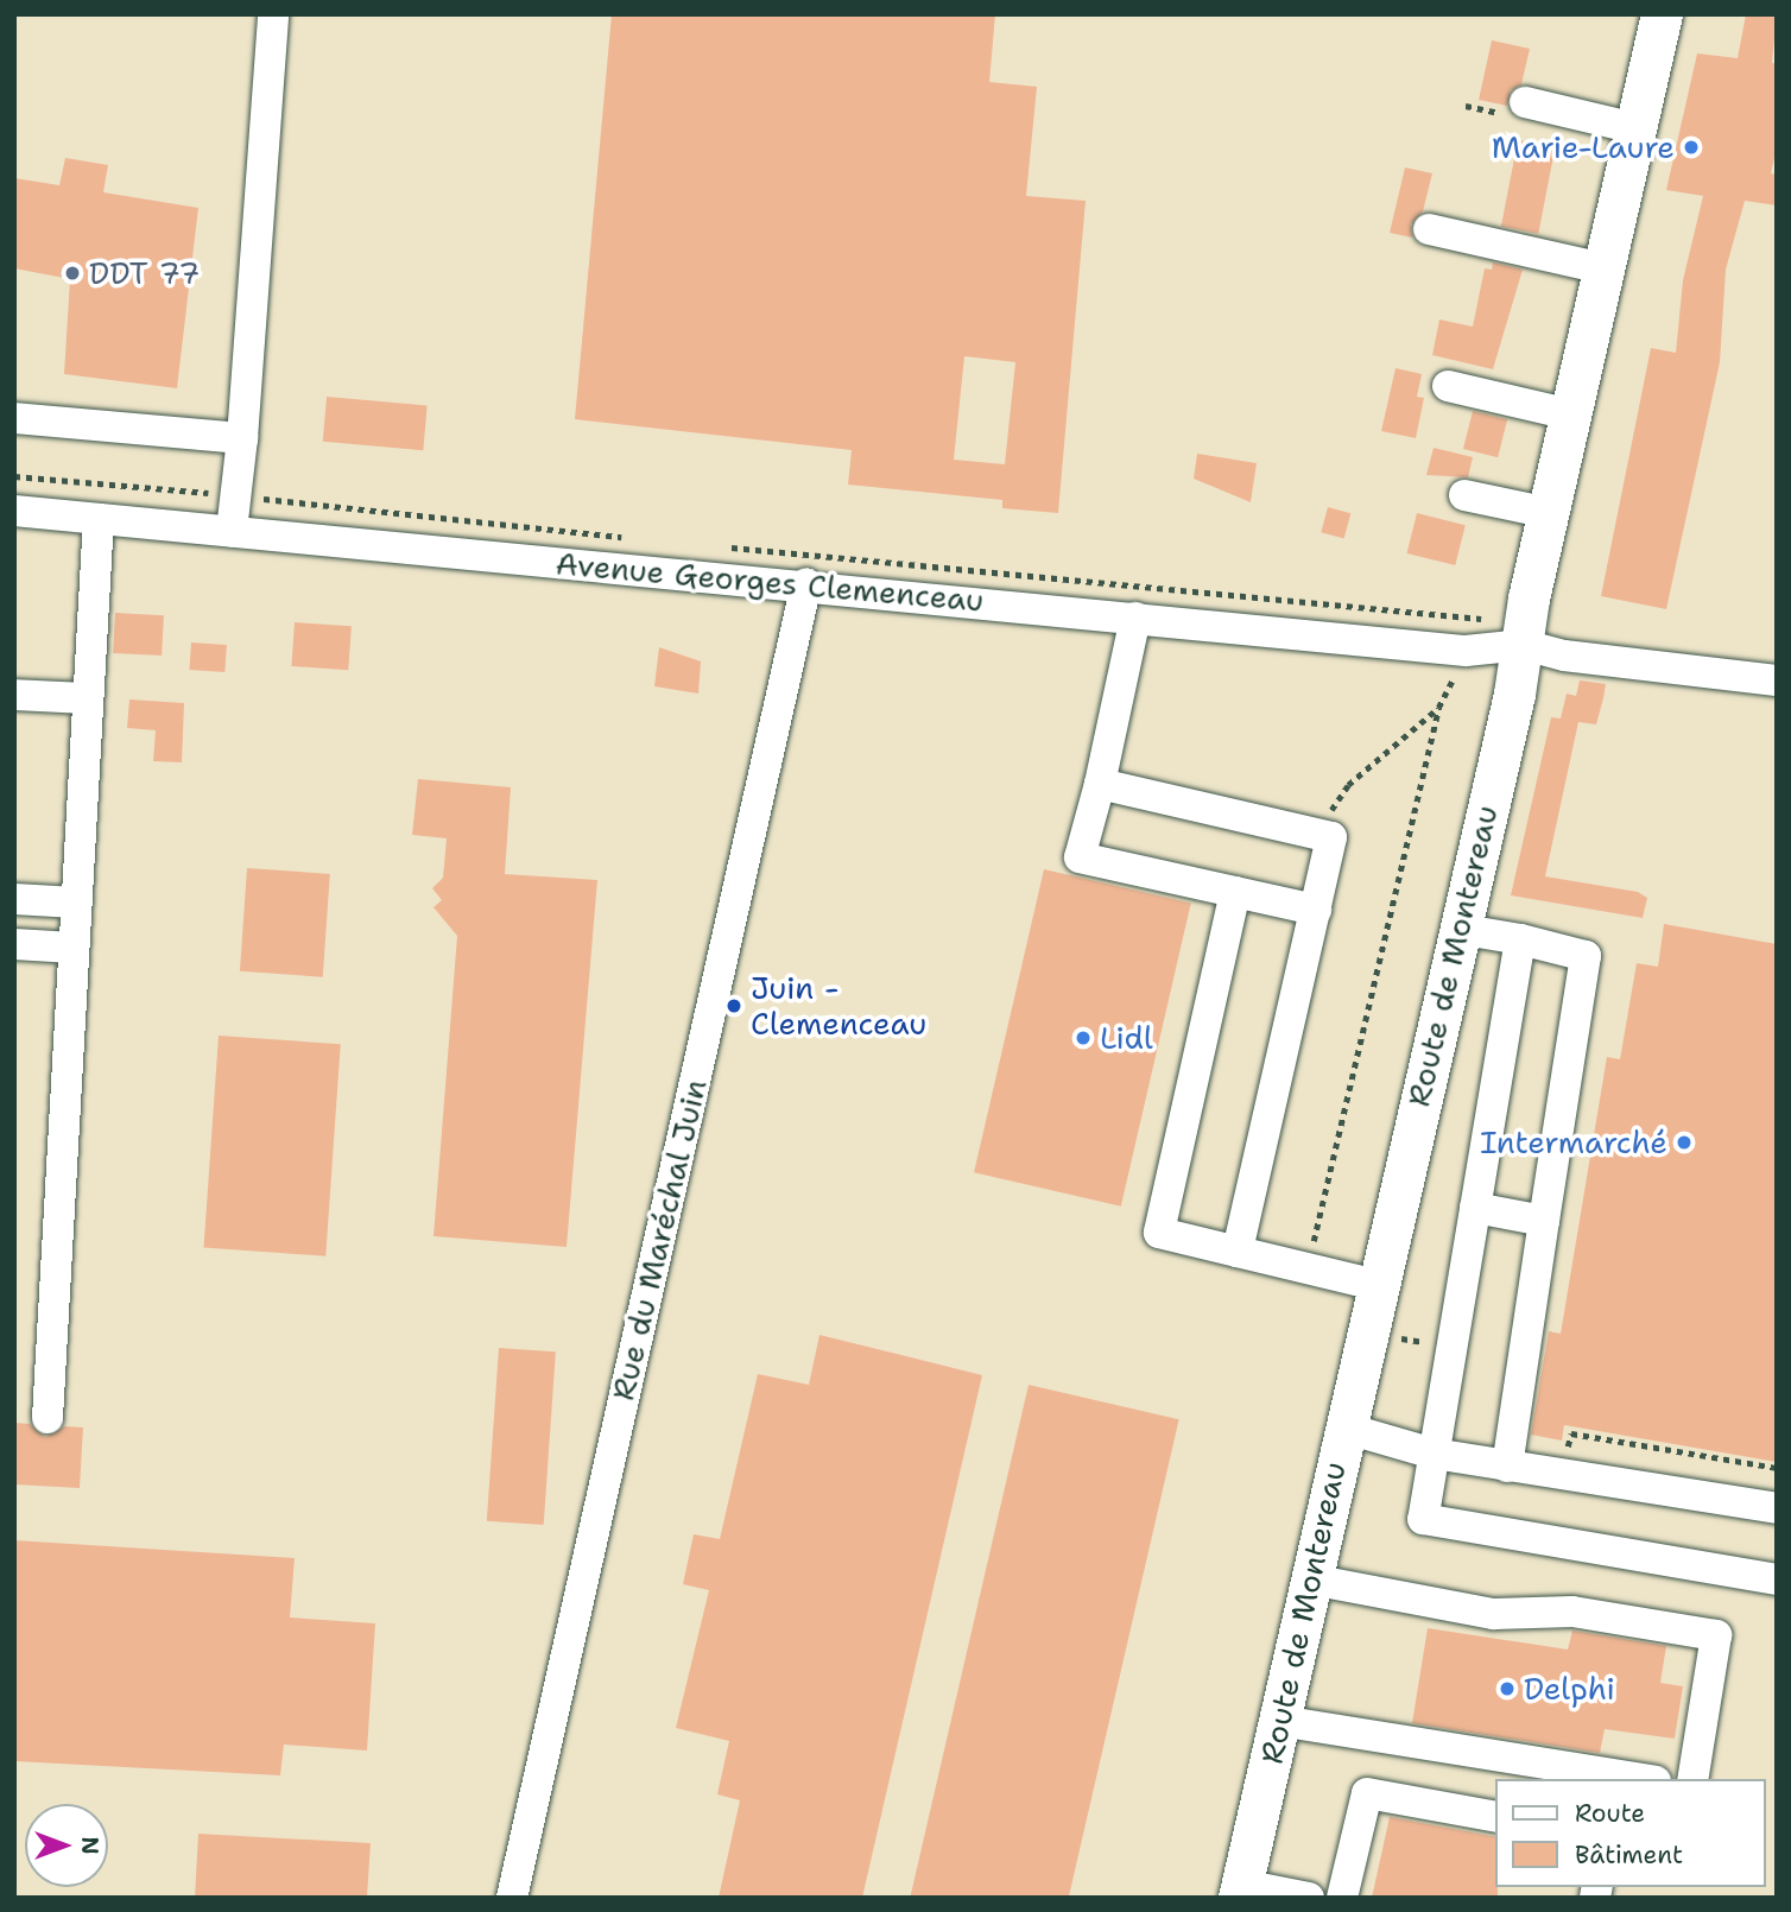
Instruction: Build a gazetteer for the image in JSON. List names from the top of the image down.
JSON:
{
  "streets": {
    "main road": ["Route de Montereau"],
    "street": ["Avenue Georges Clemenceau", "Rue du Maréchal Juin"]
  },
  "crossings": [
    ["Avenue Georges Clemenceau", "Route de Montereau"],
    ["Avenue Georges Clemenceau", "Rue du Maréchal Juin"]
  ],
  "places": [
    "Marie-Laure",
    "DDT 77",
    "Juin - Clemenceau",
    "Lidl",
    "Intermarché",
    "Delphi"
  ],
  "legend": ["Route", "Bâtiment"],
  "north": "right"
}
